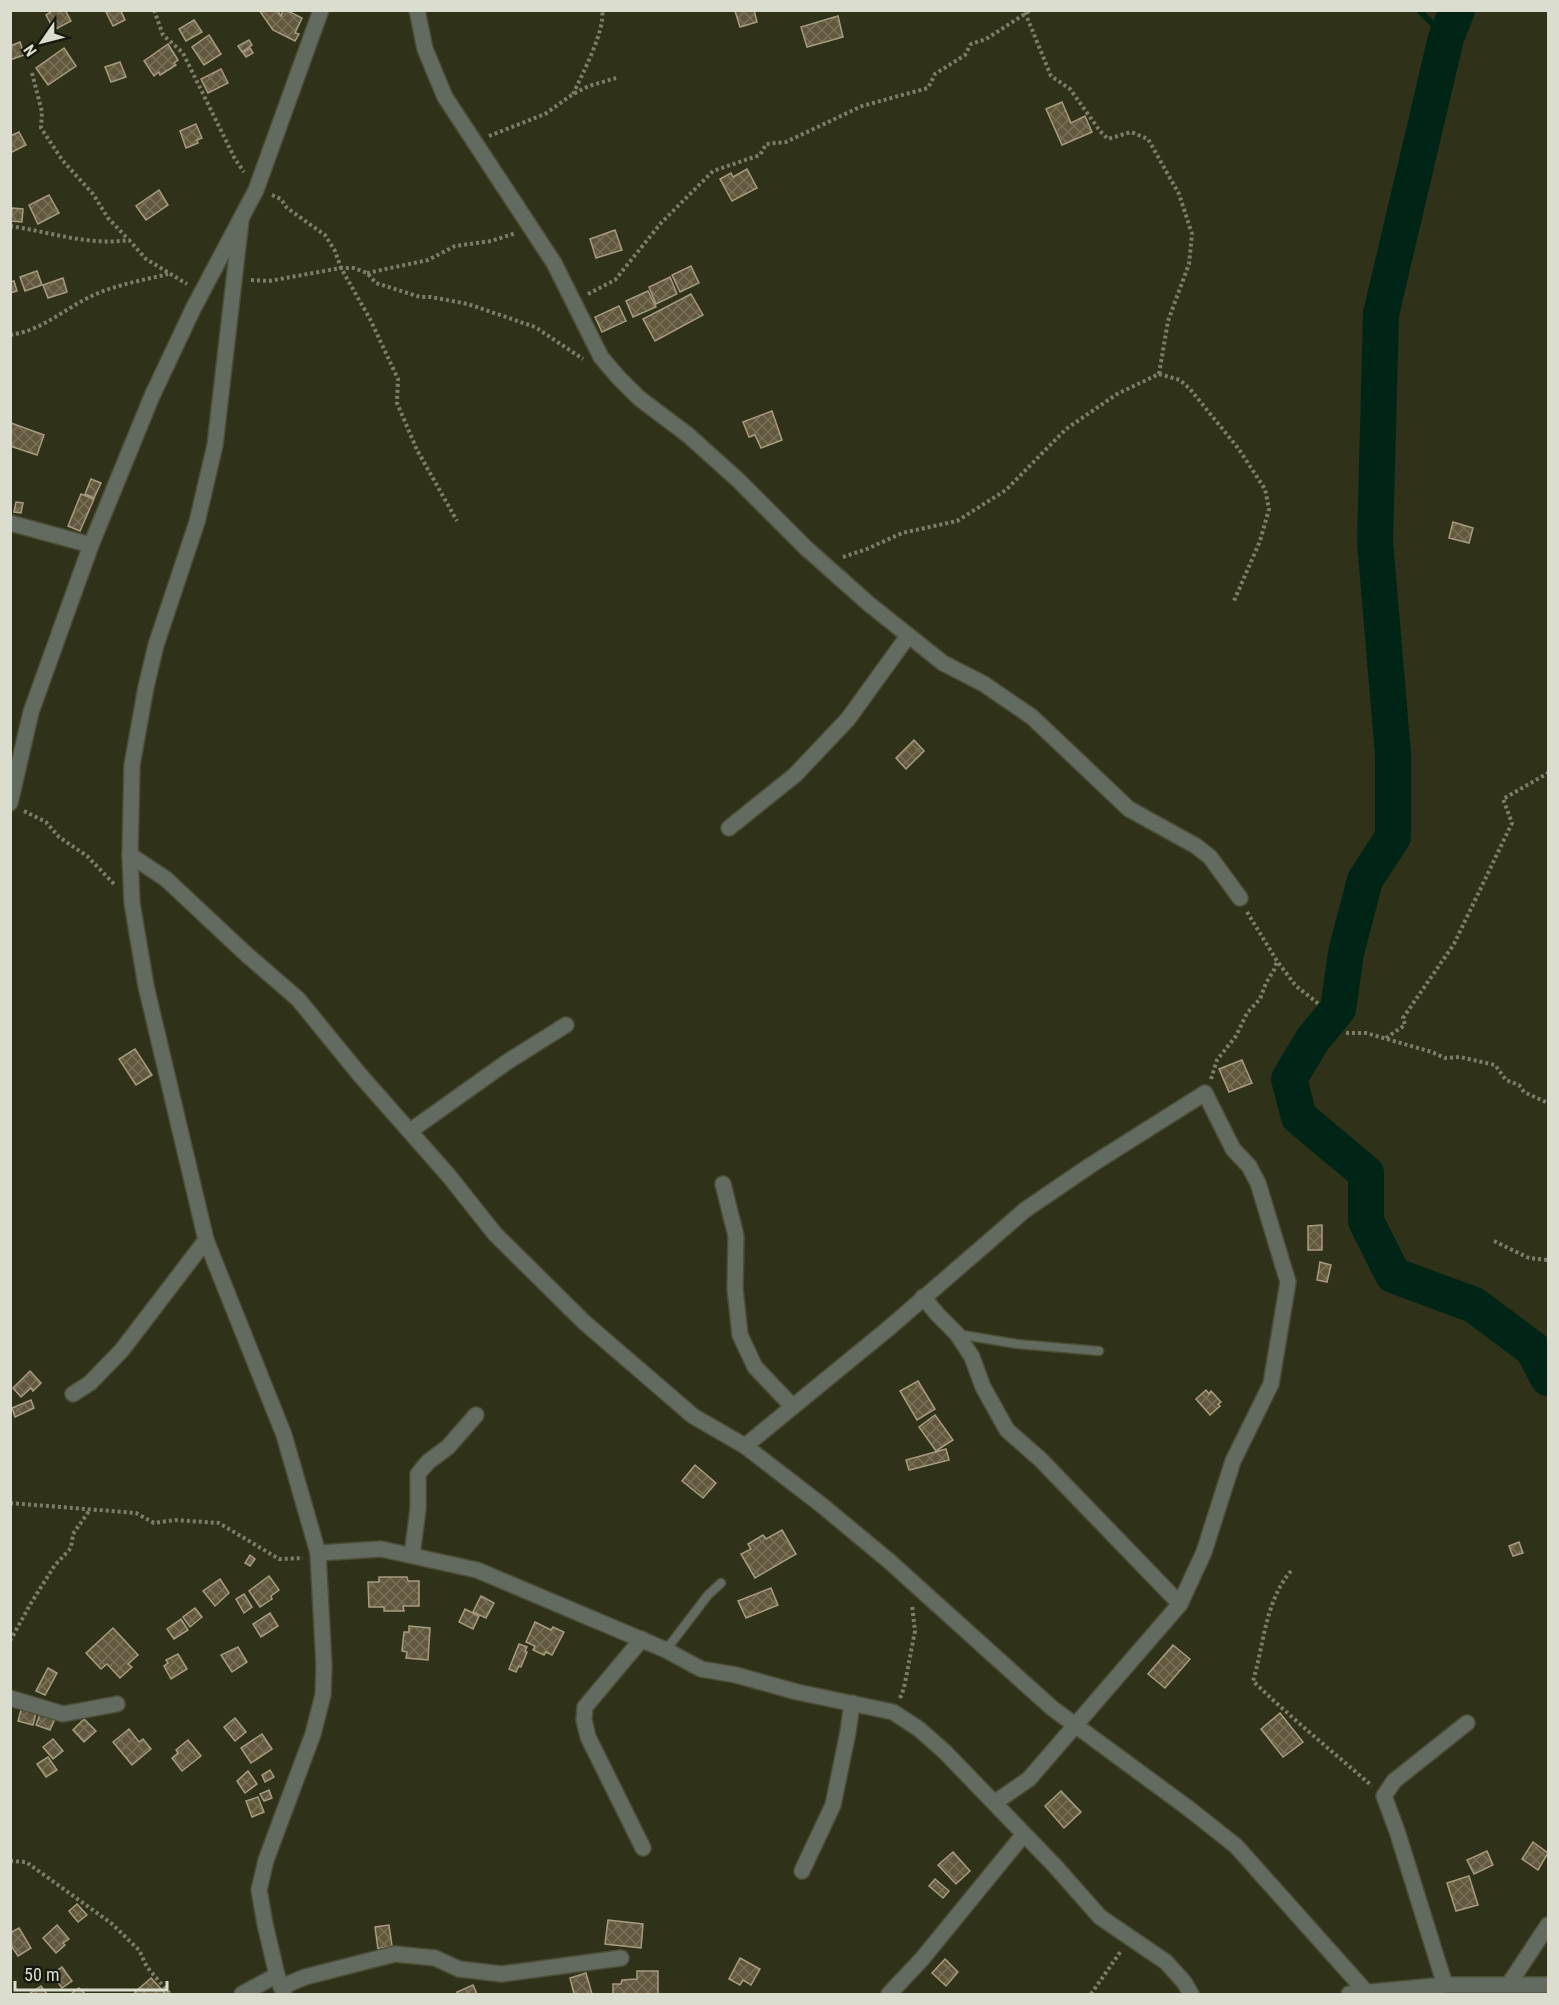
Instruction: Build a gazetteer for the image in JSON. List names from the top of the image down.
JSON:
{
  "scale_bar": "50 m",
  "north": "bottom left"
}
